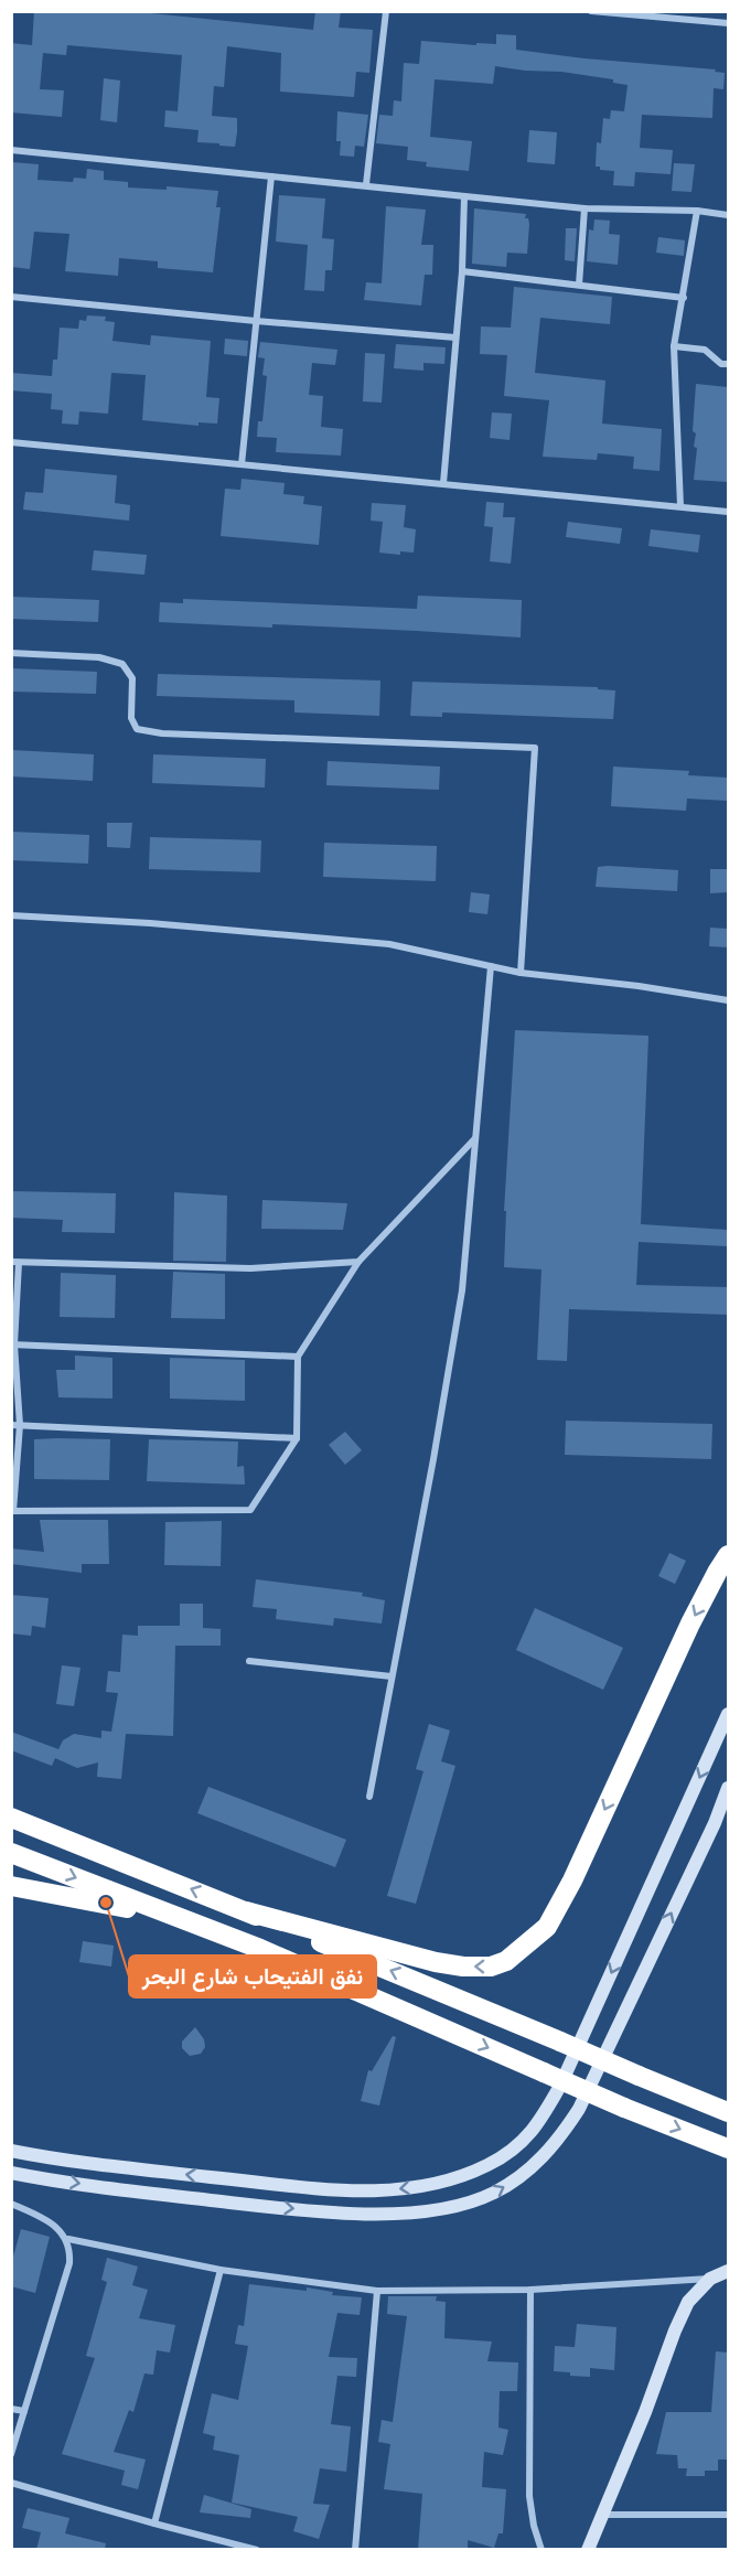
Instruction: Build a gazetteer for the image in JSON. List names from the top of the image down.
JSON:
{
  "places": ["نفق الفتيحاب شارع البحر"]
}
